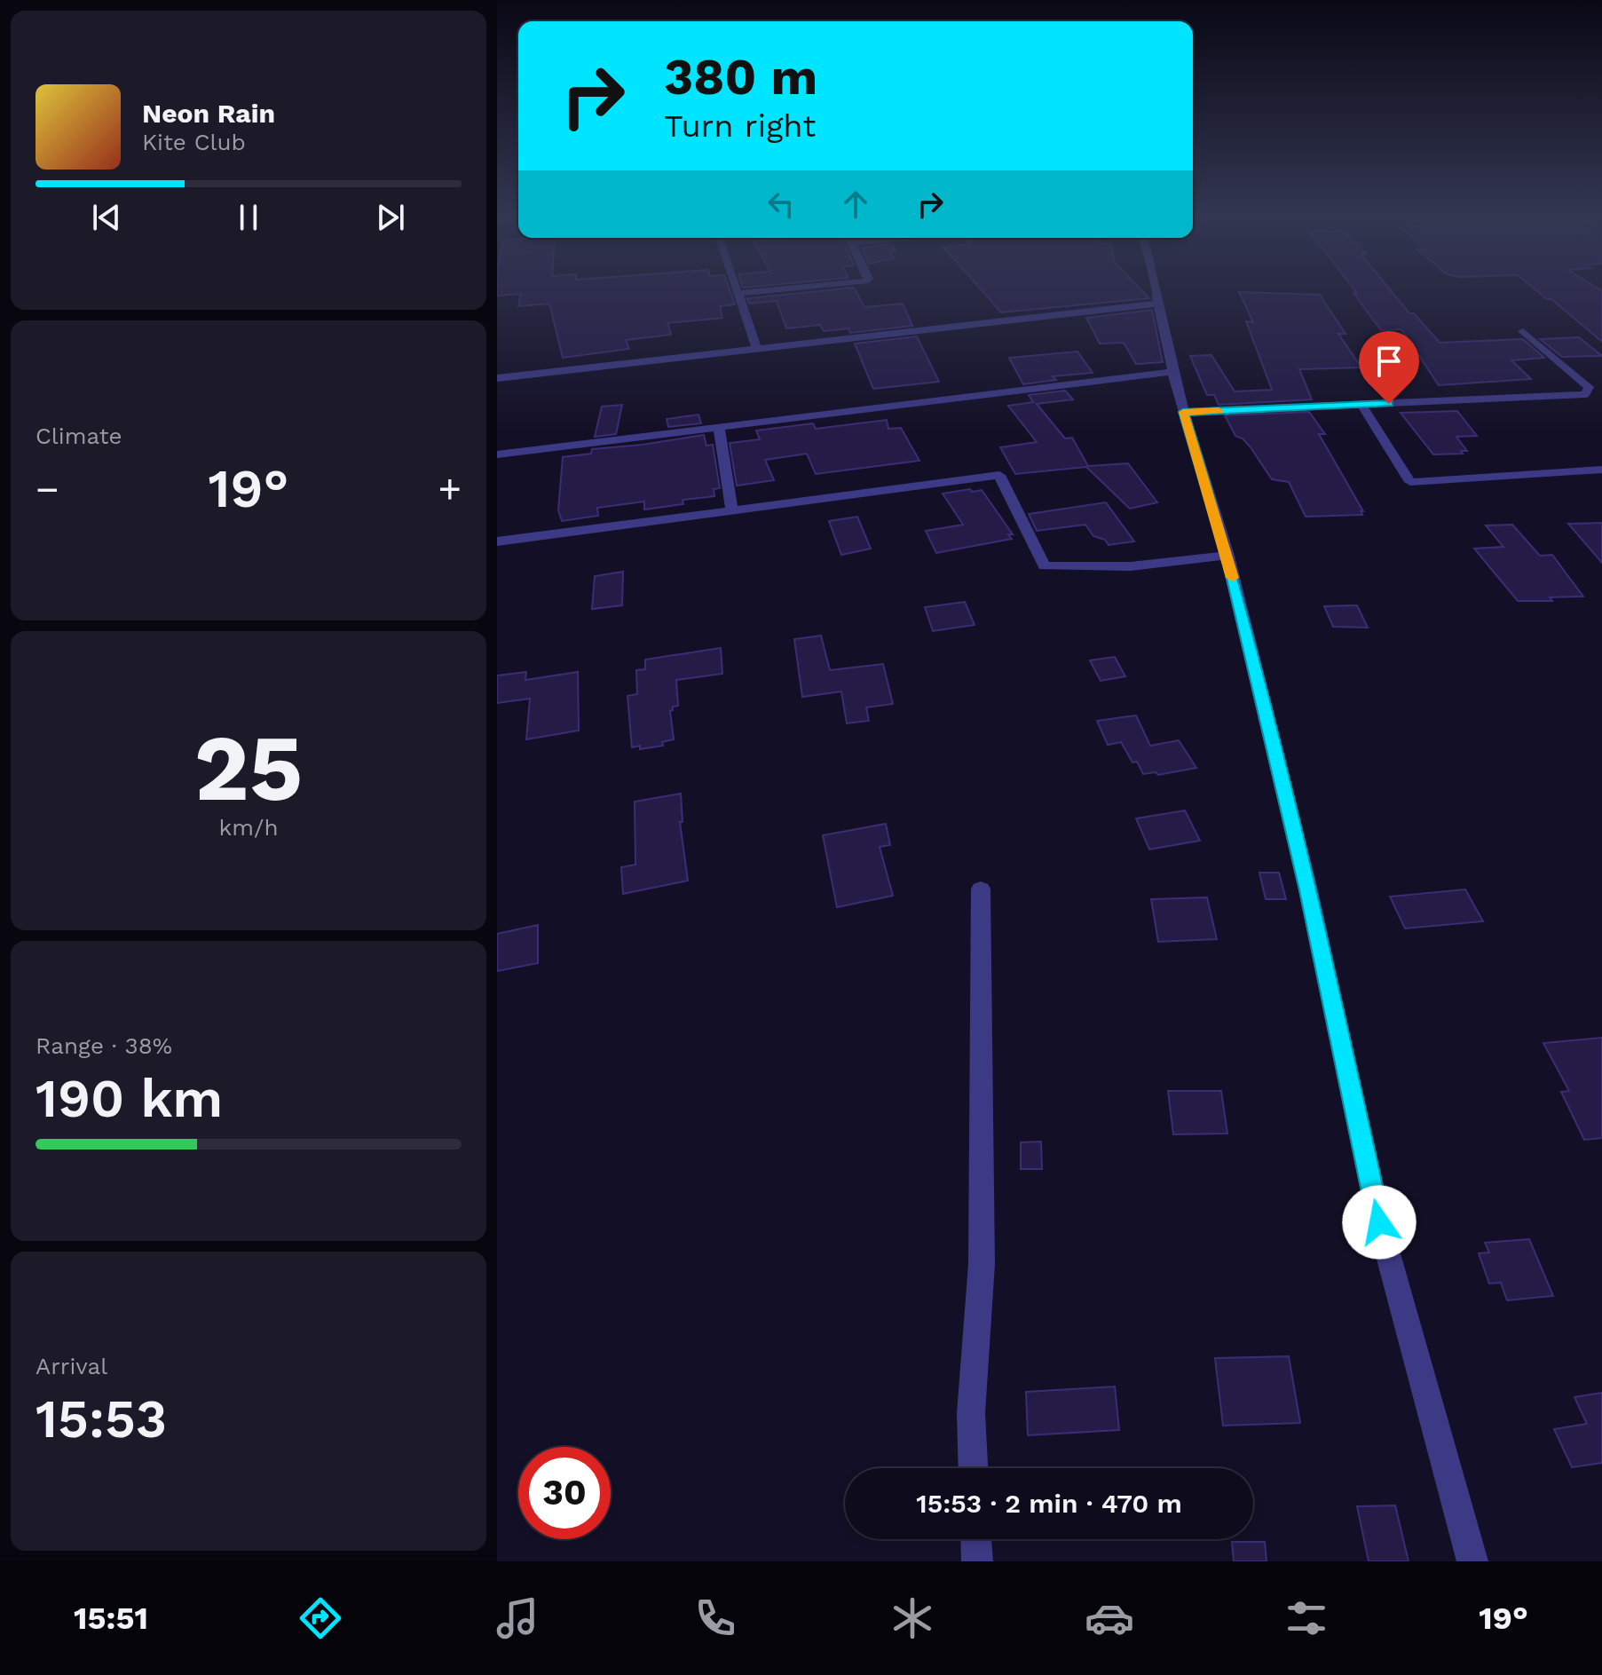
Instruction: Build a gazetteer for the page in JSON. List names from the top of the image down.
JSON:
{
  "page": {
    "turn": ["380 m", "Turn right"],
    "song": ["Neon Rain", "Kite Club"],
    "tile": [
      "Climate",
      ["25", "km/h"],
      ["Range · 38%", "190 km"],
      ["Arrival", "15:53"]
    ],
    "heat": ["−", "19°", "+"],
    "limit": "30",
    "trip": "15:53 · 2 min · 470 m",
    "tabs": ["15:51", "19°"]
  }
}
